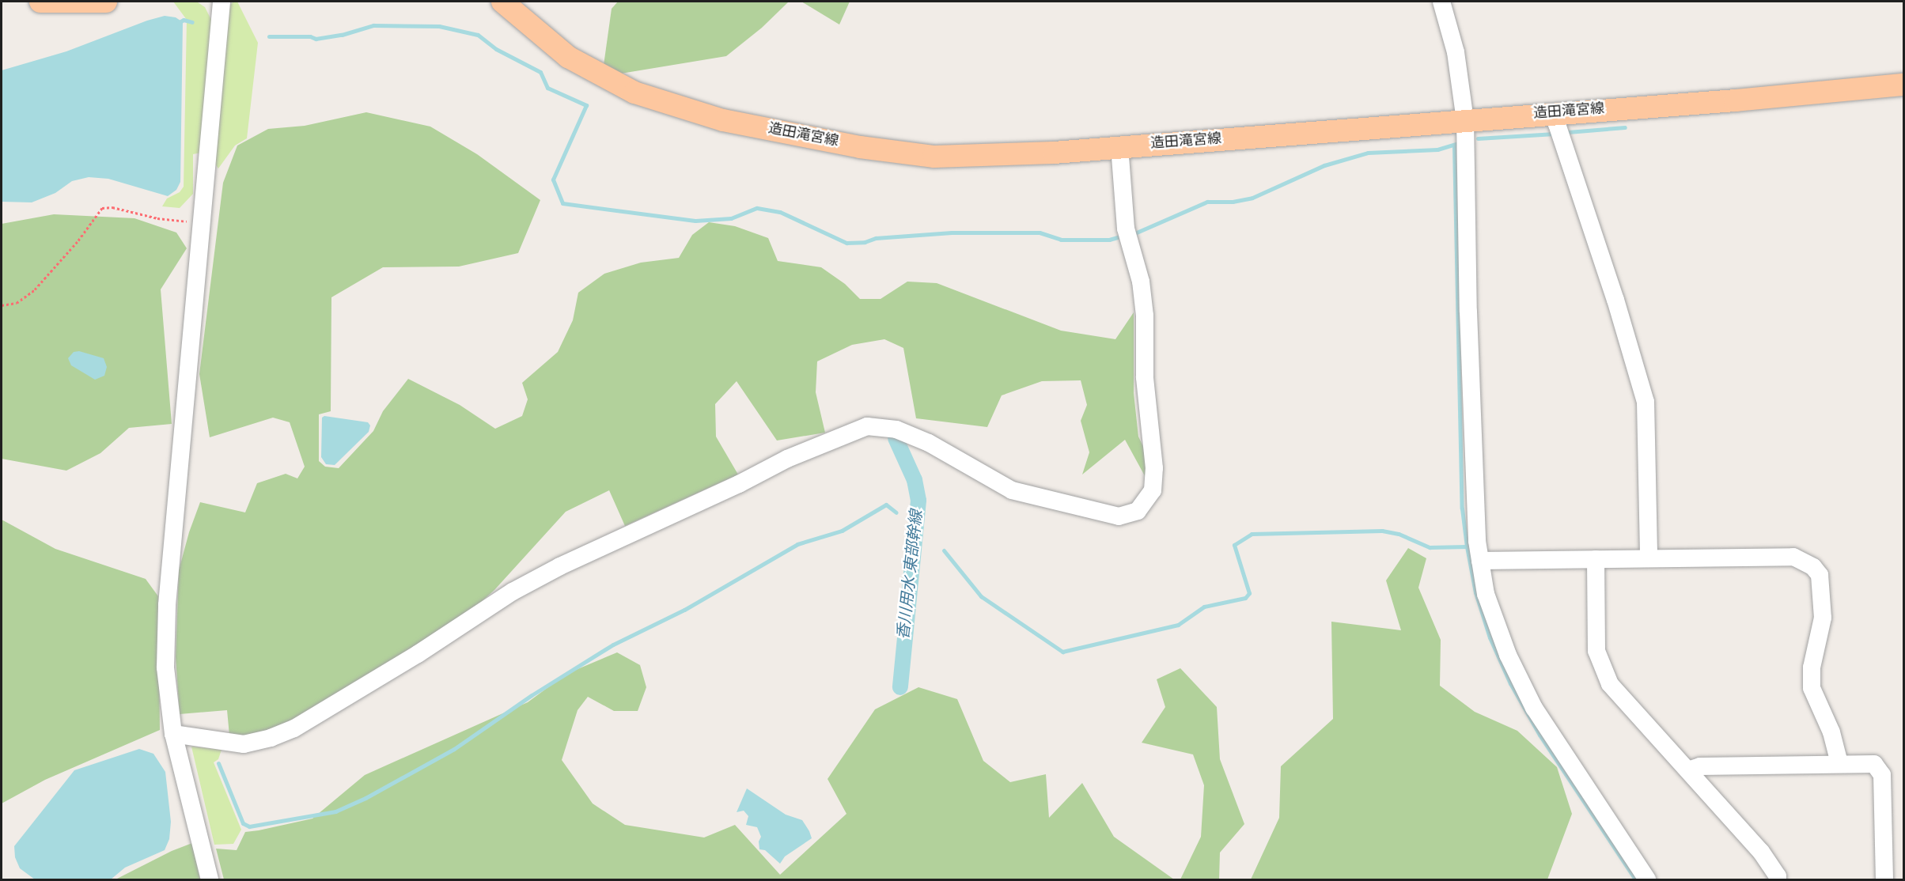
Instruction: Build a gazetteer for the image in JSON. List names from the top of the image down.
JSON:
{
  "streets": {
    "main road": ["造田滝宮線"]
  },
  "water": ["香川用水 東部幹線"]
}
